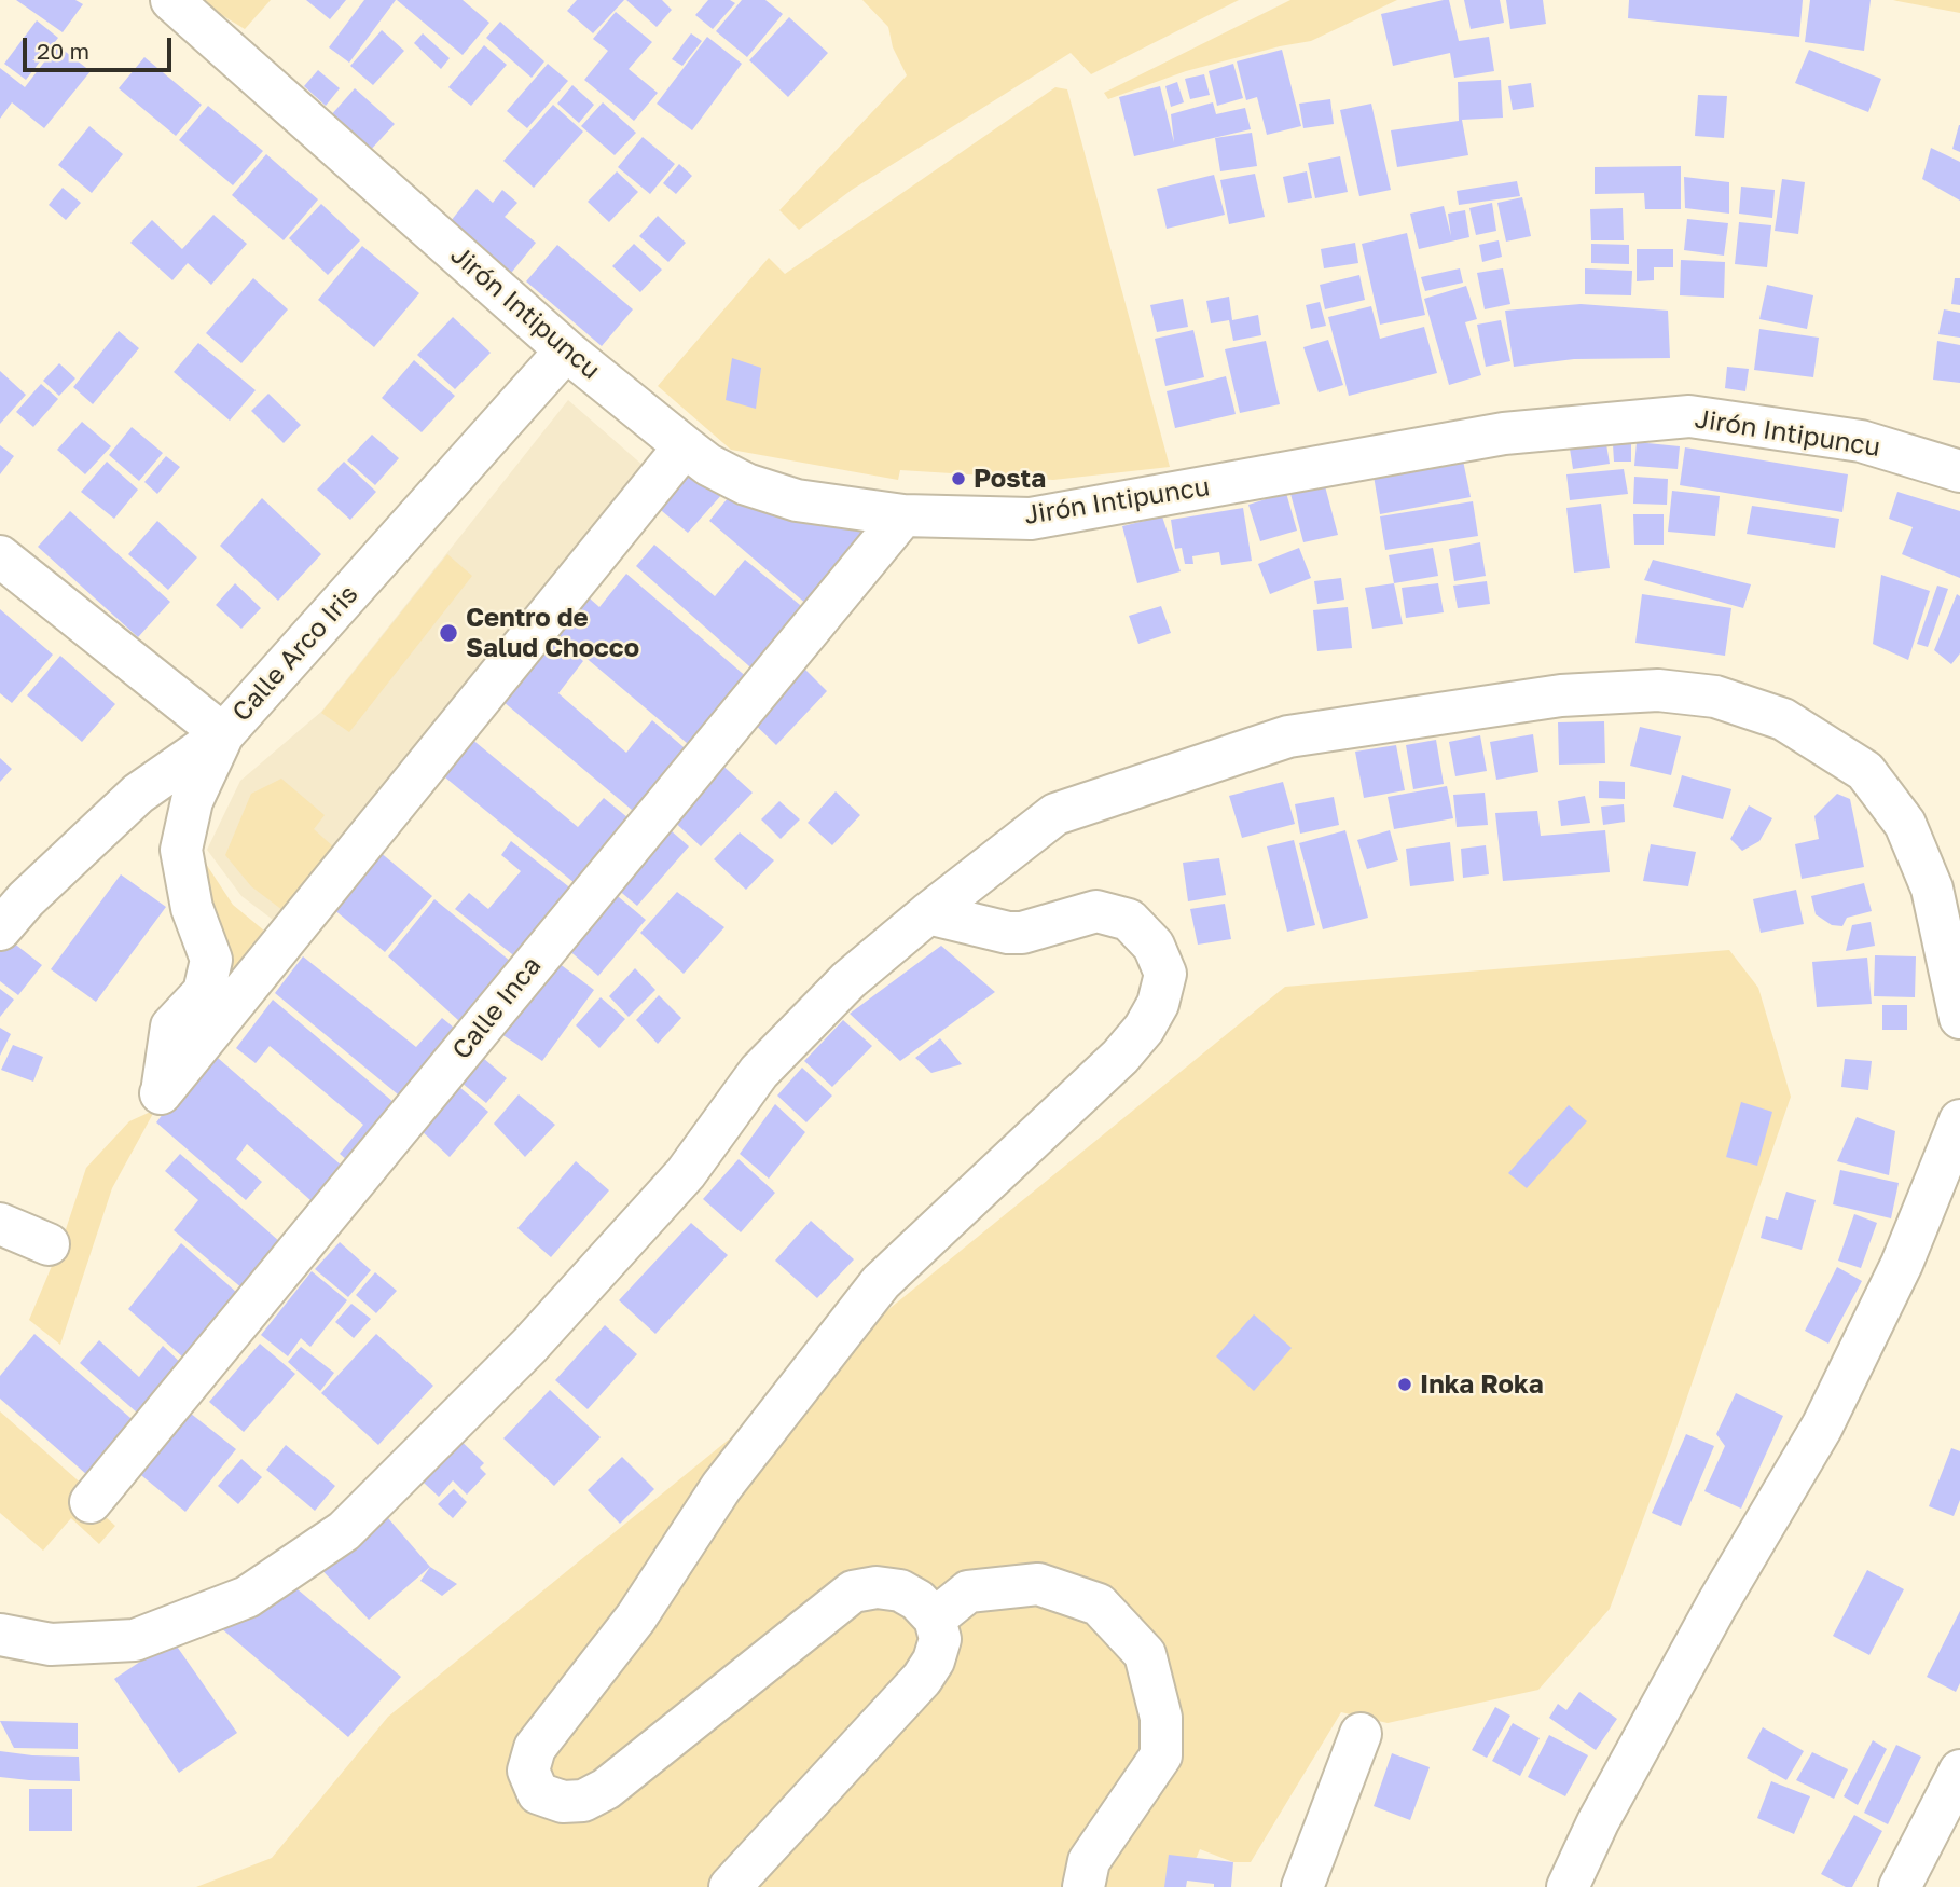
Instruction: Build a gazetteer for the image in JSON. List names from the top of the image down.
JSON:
{
  "streets": {
    "street": ["Jirón Intipuncu", "Calle Arco Iris", "Calle Inca"]
  },
  "crossings": [
    ["Jirón Intipuncu", "Calle Arco Iris"],
    ["Jirón Intipuncu", "Calle Inca"]
  ],
  "places": ["Posta", "Centro de Salud Chocco", "Inka Roka"],
  "scale_bar": "20 m"
}
